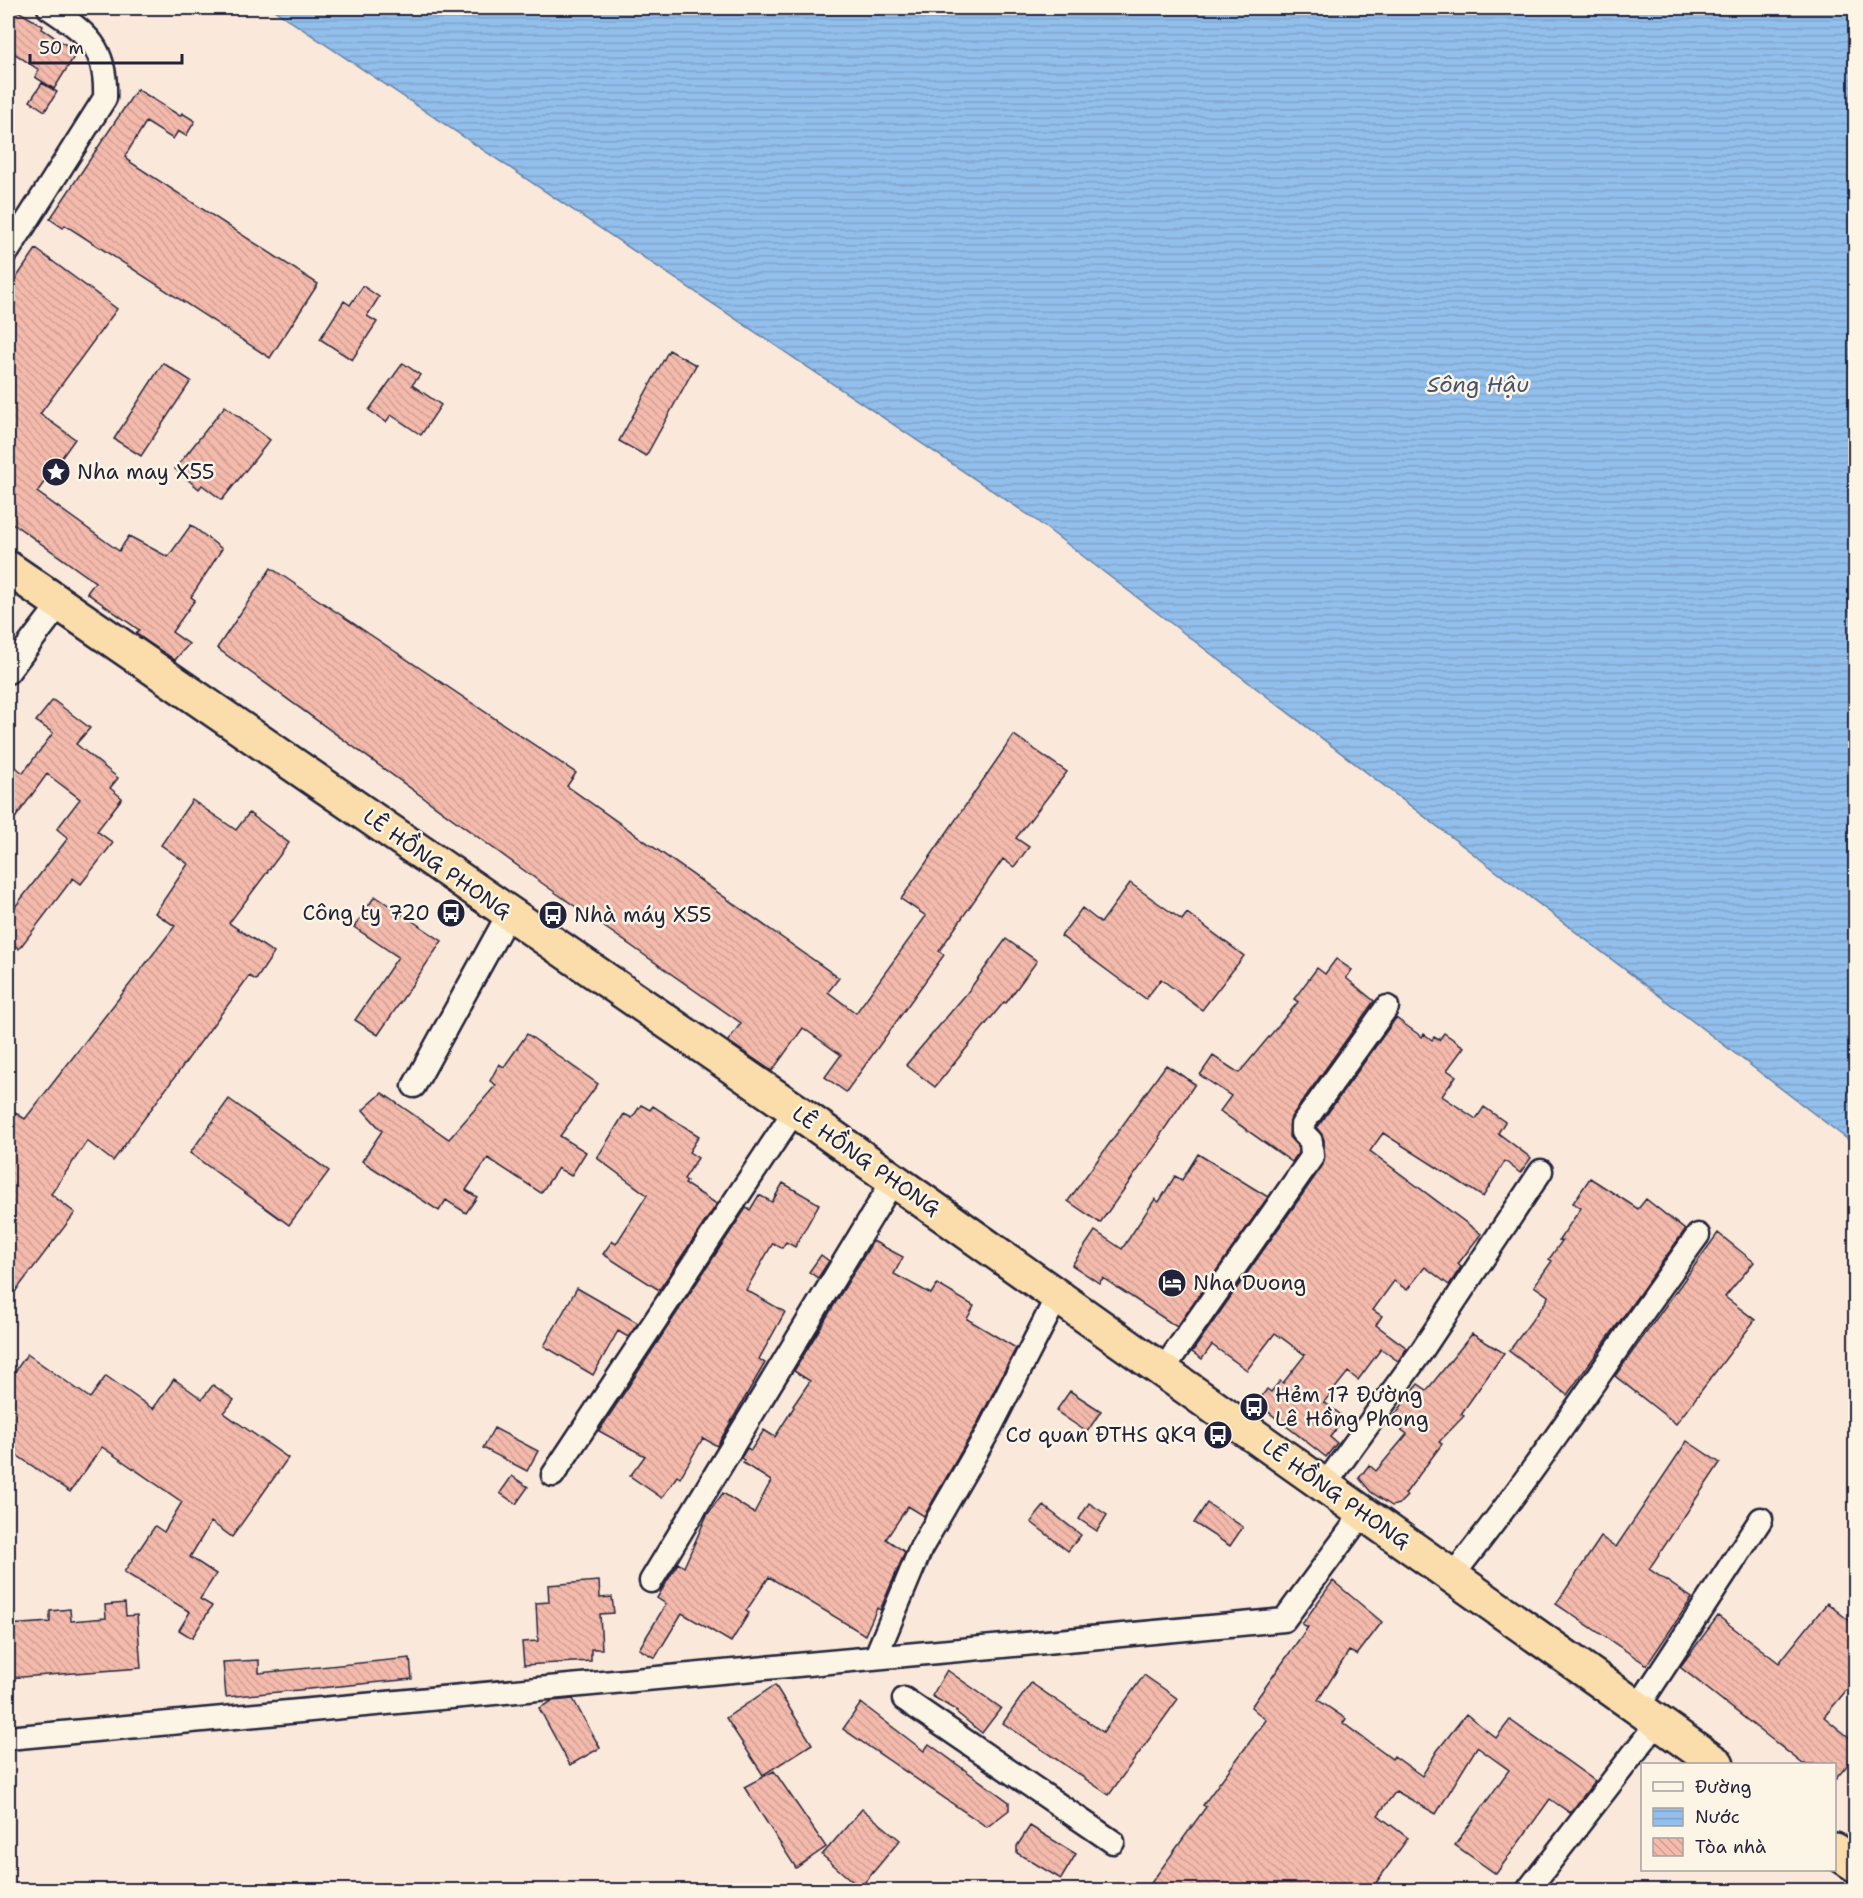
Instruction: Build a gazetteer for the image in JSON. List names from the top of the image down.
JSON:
{
  "streets": {
    "highway": ["LÊ HỒNG PHONG"]
  },
  "water": ["Sông Hậu"],
  "places": {
    "place": ["Nha may X55"],
    "bus stop": [
      "Công ty 720",
      "Nhà máy X55",
      "Hẻm 17 Đường Lê Hồng Phong",
      "Cơ quan ĐTHS QK9"
    ],
    "hotel": ["Nha Duong"]
  },
  "legend": ["Đường", "Nước", "Tòa nhà"],
  "scale_bar": "50 m"
}
